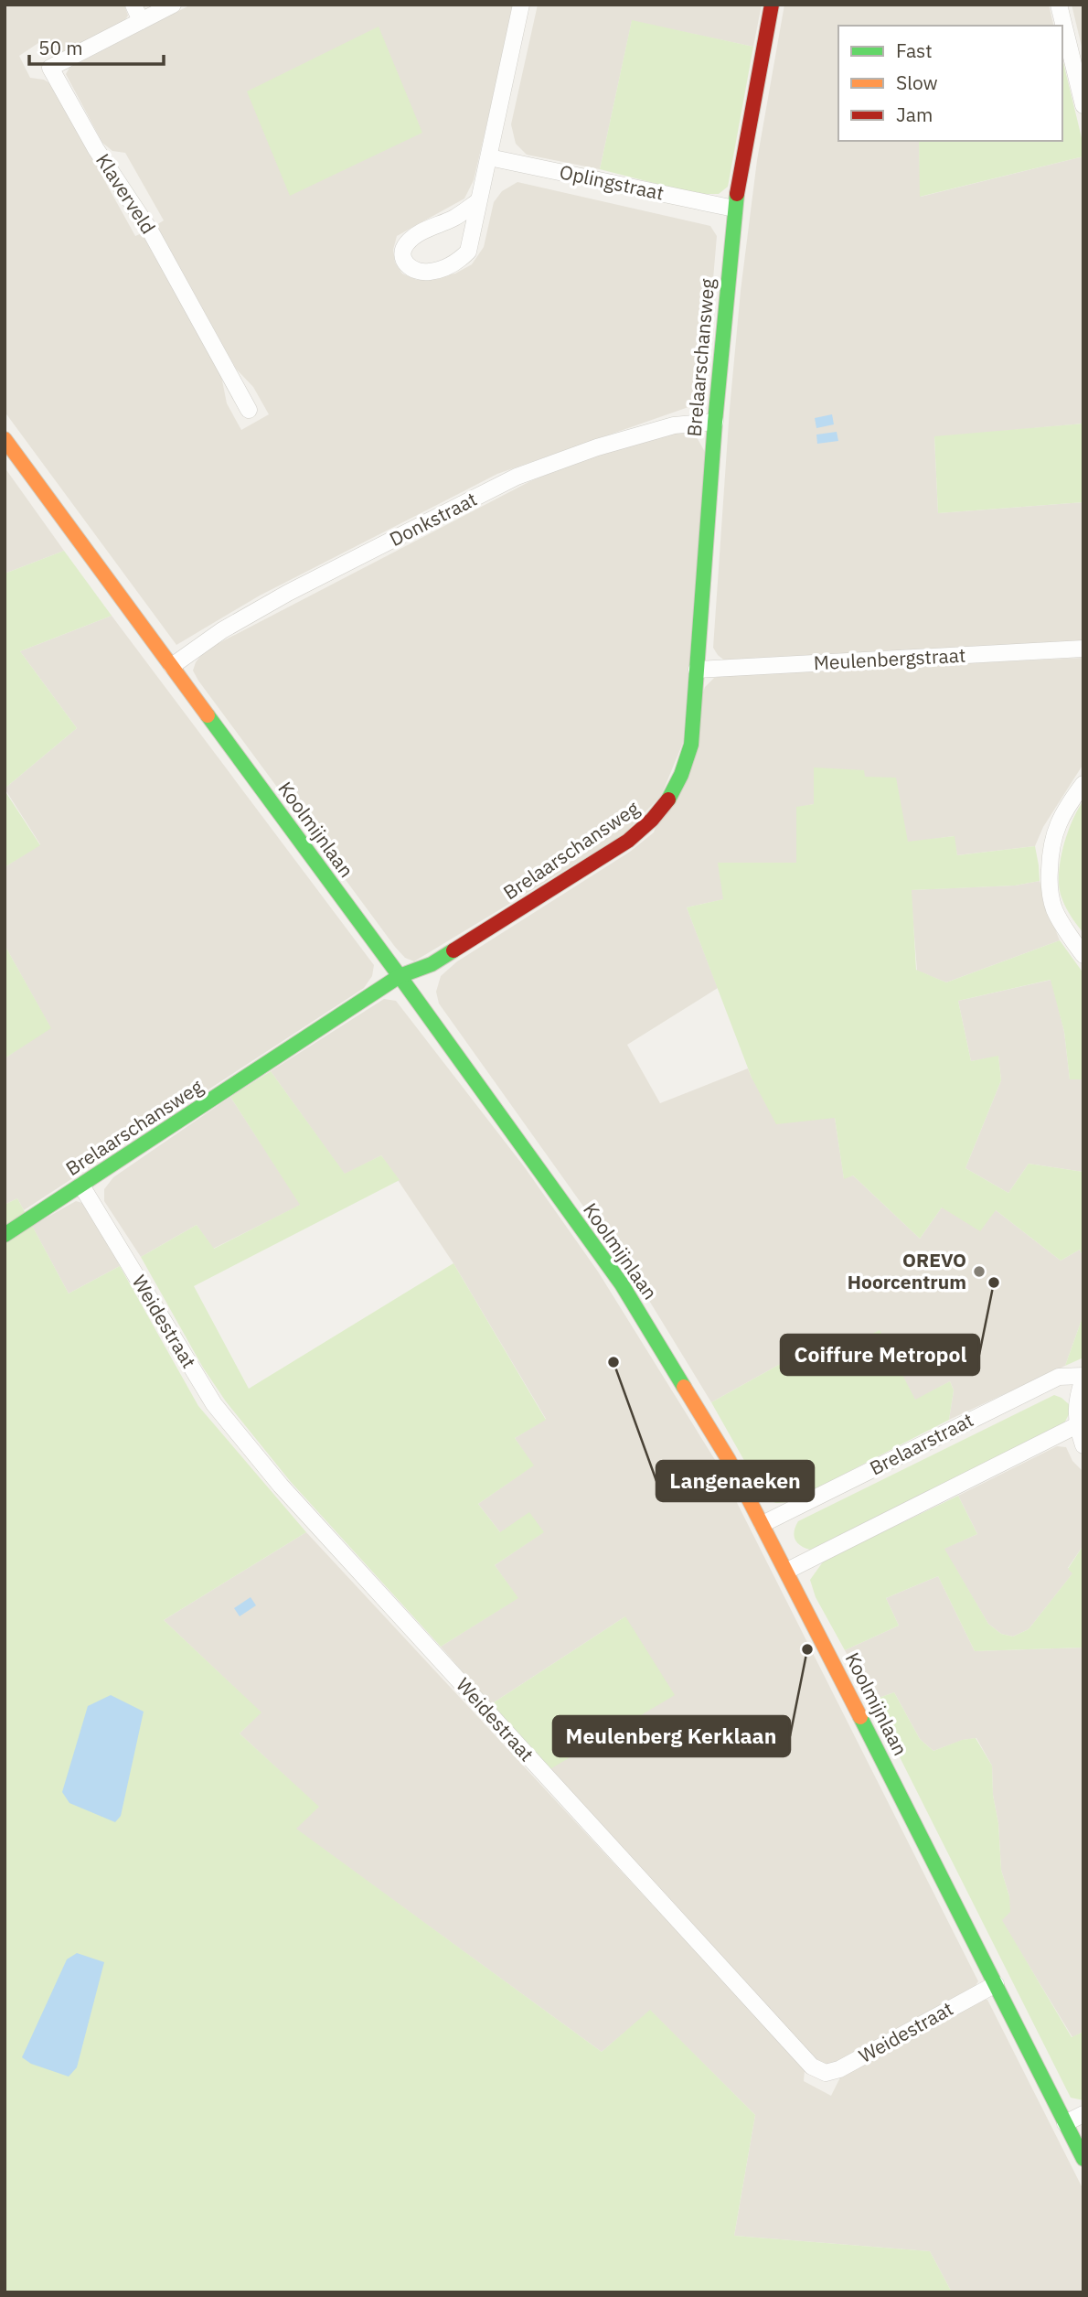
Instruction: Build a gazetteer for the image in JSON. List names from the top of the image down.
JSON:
{
  "streets": {
    "street": [
      "Oplingstraat",
      "Klaverveld",
      "Brelaarschansweg",
      "Donkstraat",
      "Meulenbergstraat",
      "Koolmijnlaan",
      "Weidestraat",
      "Brelaarstraat"
    ]
  },
  "crossings": [
    ["Oplingstraat", "Brelaarschansweg"],
    ["Brelaarschansweg", "Donkstraat"],
    ["Brelaarschansweg", "Meulenbergstraat"],
    ["Brelaarschansweg", "Koolmijnlaan"],
    ["Brelaarschansweg", "Weidestraat"],
    ["Donkstraat", "Koolmijnlaan"],
    ["Koolmijnlaan", "Weidestraat"],
    ["Koolmijnlaan", "Brelaarstraat"]
  ],
  "places": [
    "OREVO Hoorcentrum",
    "Coiffure Metropol",
    "Langenaeken",
    "Meulenberg Kerklaan"
  ],
  "legend": ["Fast", "Slow", "Jam"],
  "scale_bar": "50 m"
}
